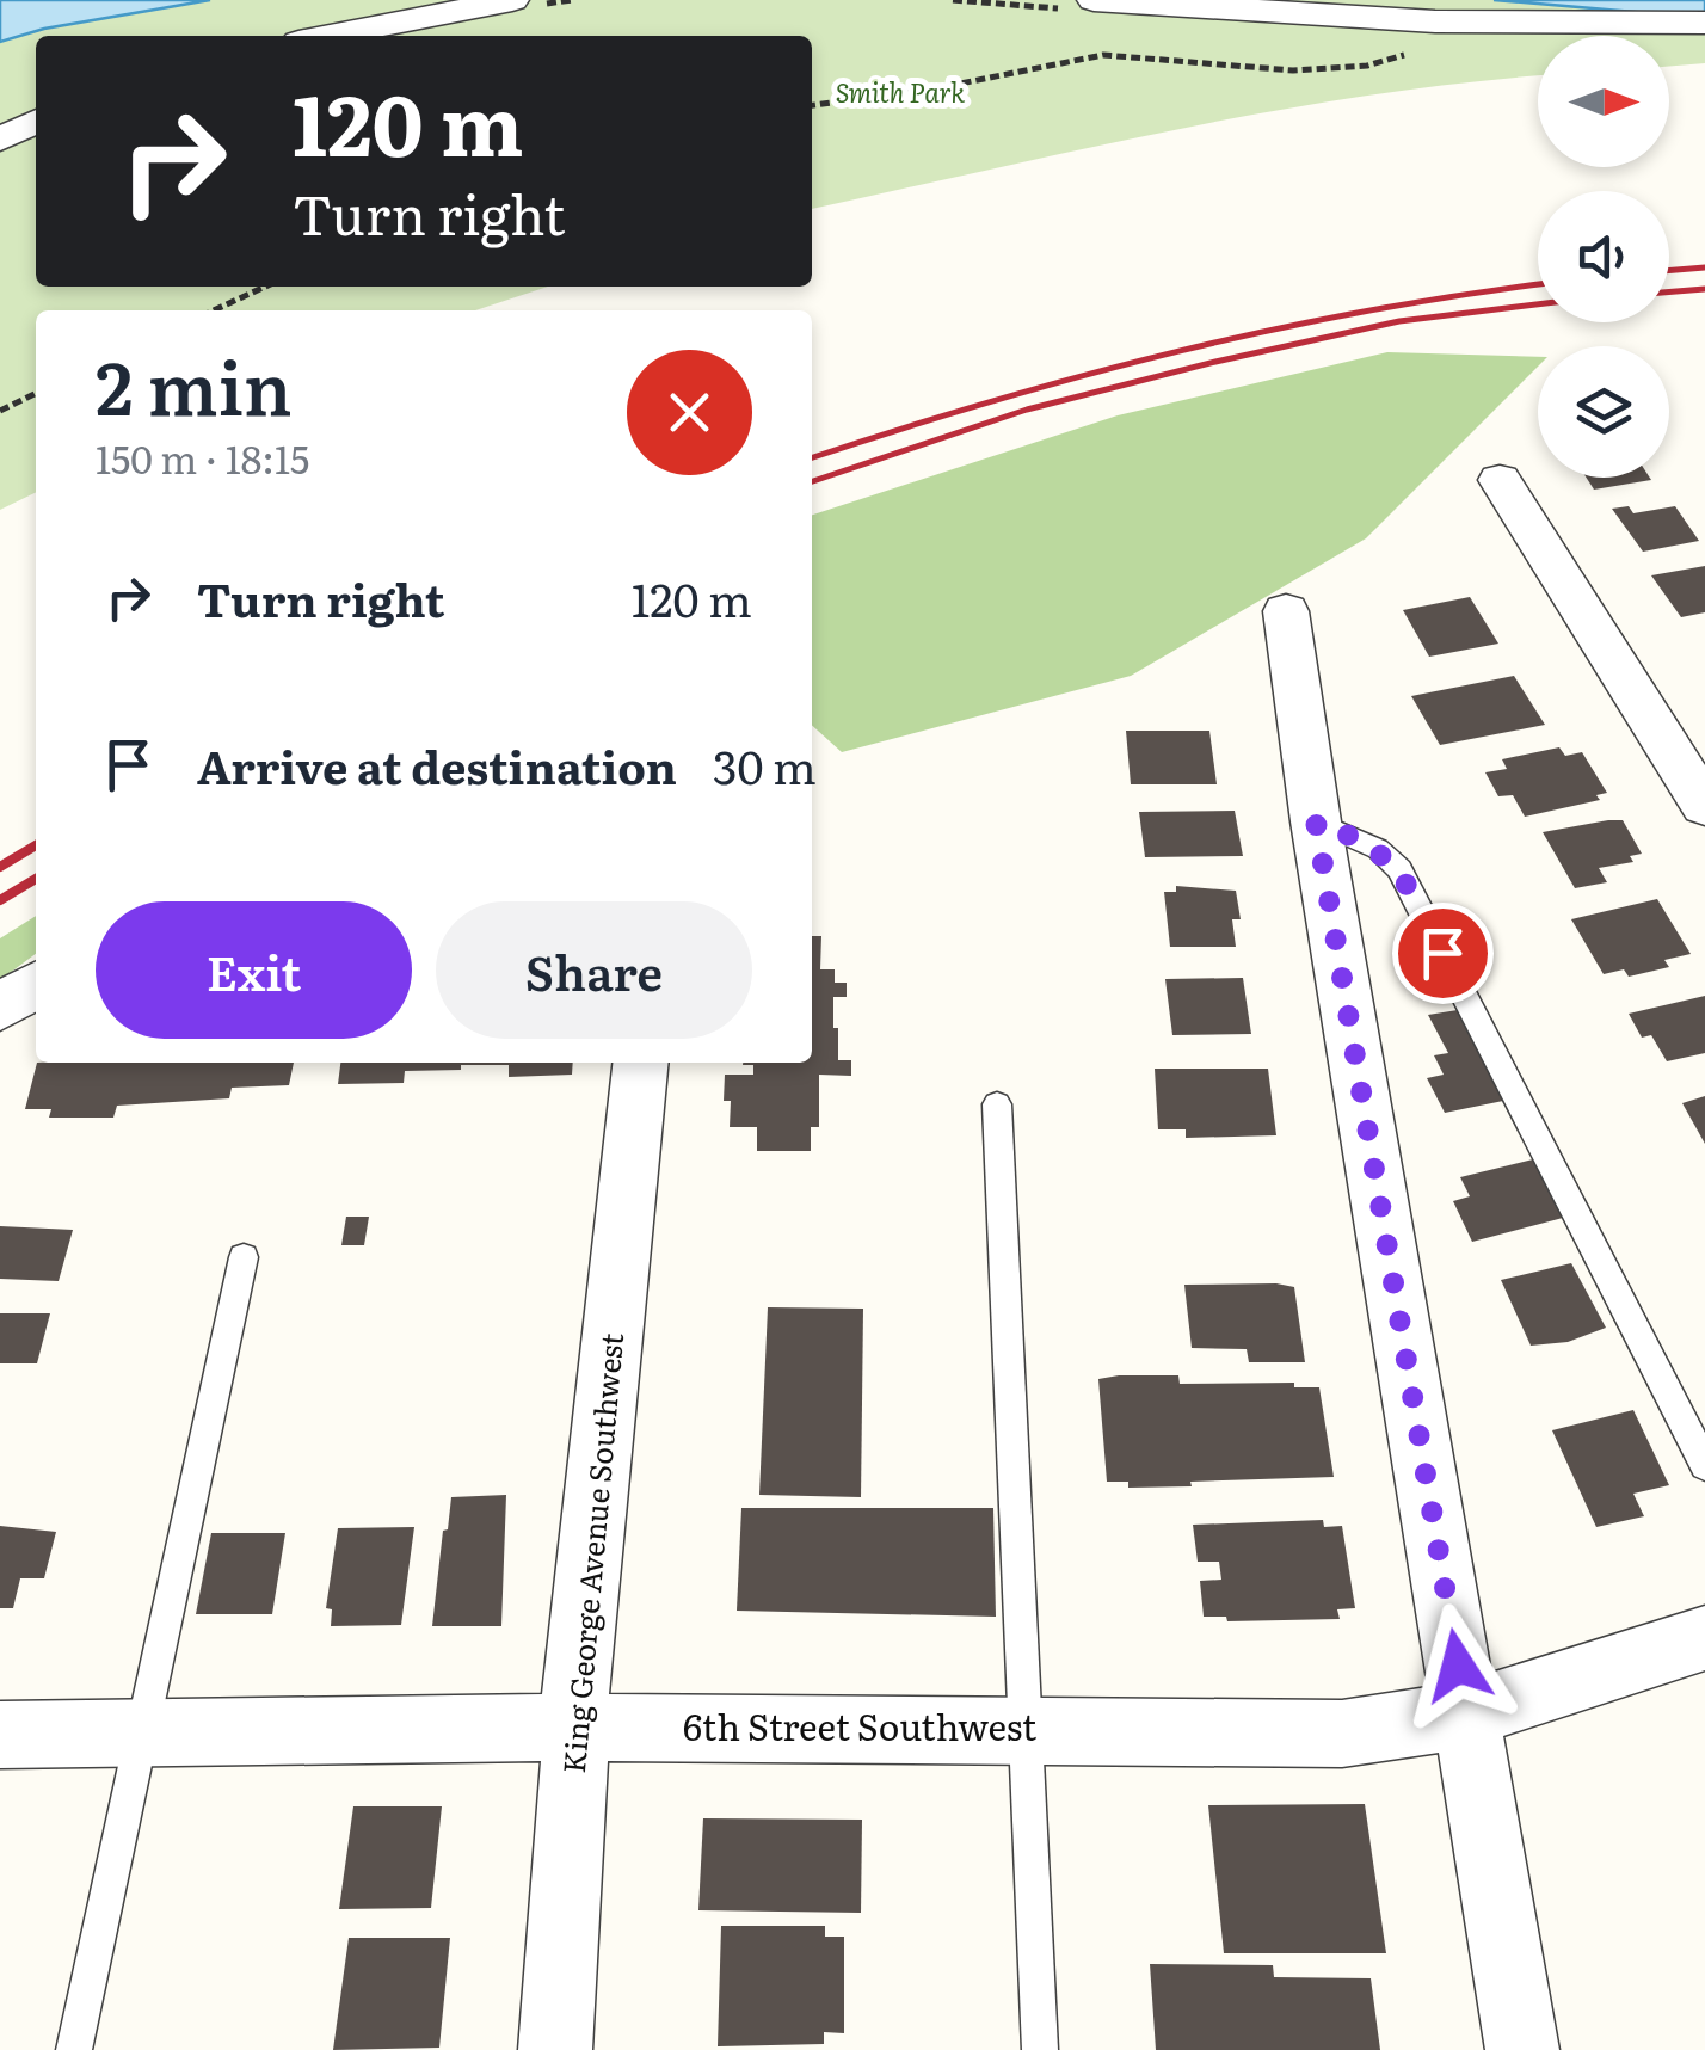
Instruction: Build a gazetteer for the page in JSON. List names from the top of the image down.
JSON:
{
  "streets": {
    "street": ["King George Avenue Southwest", "6th Street Southwest"]
  },
  "crossings": [
    ["King George Avenue Southwest", "6th Street Southwest"]
  ],
  "parks": ["Smith Park"],
  "north": "right",
  "page": {
    "turn": ["120 m", "Turn right"],
    "heading": ["2 min", "150 m · 18:15"],
    "list": [
      {
        "name": "Turn right",
        "value": "120 m"
      },
      {
        "name": "Arrive at destination",
        "value": "30 m"
      }
    ],
    "buttons": ["Exit", "Share"]
  }
}
